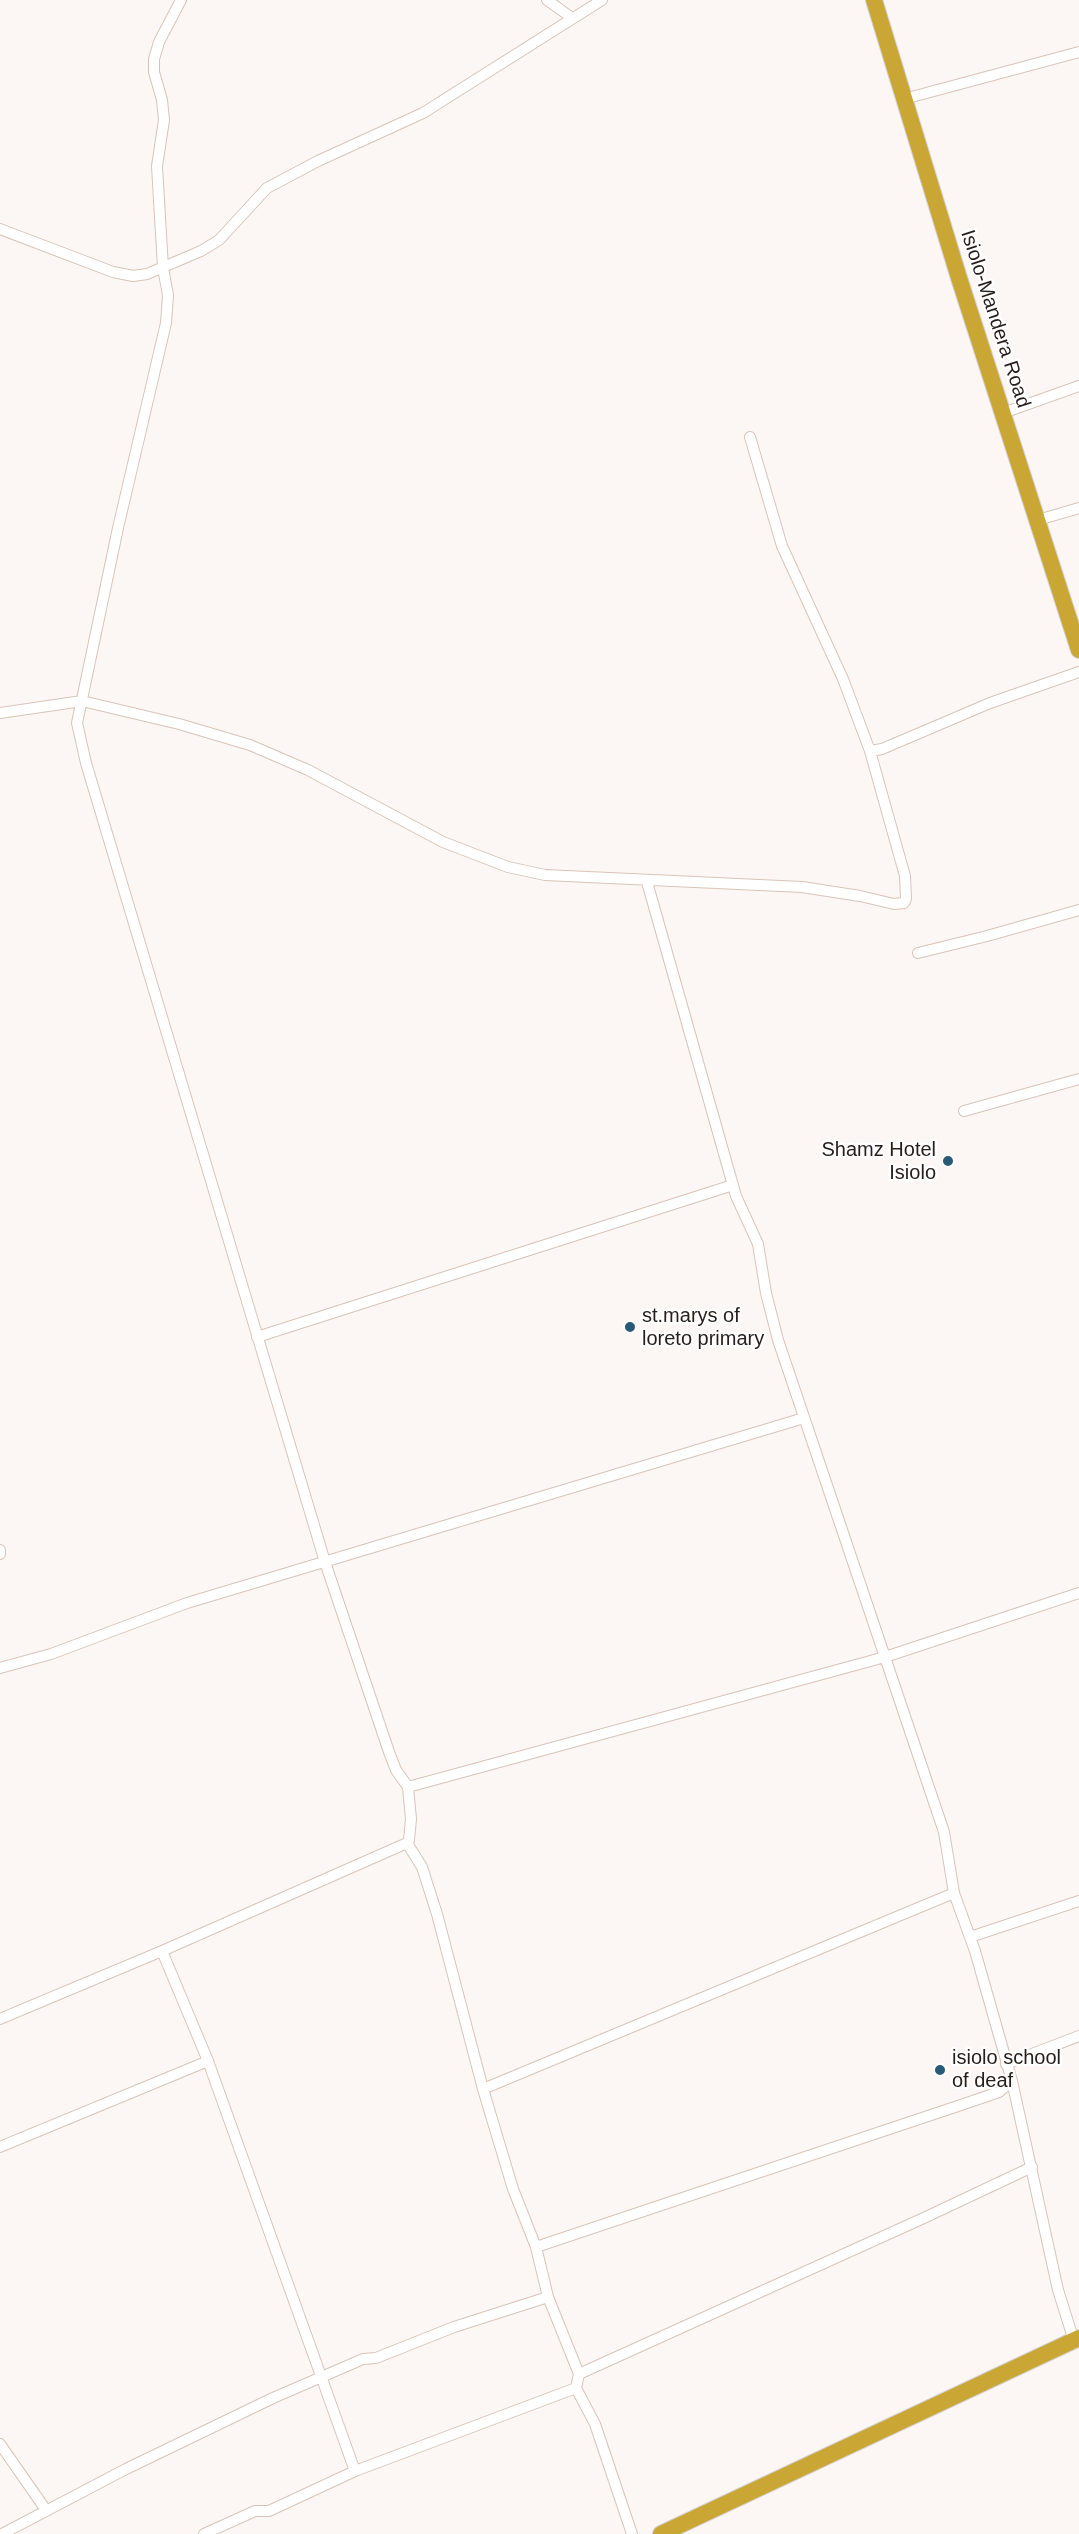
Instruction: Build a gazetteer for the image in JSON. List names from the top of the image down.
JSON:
{
  "streets": {
    "highway": ["Isiolo-Mandera Road"]
  },
  "places": ["Shamz Hotel Isiolo", "st.marys of loreto primary", "isiolo school of deaf"]
}
